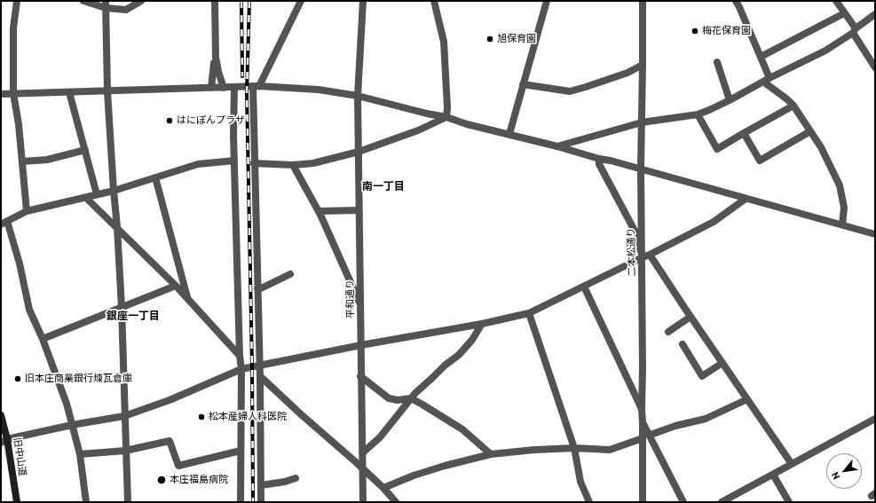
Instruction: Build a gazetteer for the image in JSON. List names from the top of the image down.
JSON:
{
  "streets": {
    "main road": ["旧中山道"],
    "street": ["二本松通り", "平和通り"]
  },
  "districts": ["南一丁目", "銀座一丁目"],
  "places": [
    "梅花保育園",
    "旭保育園",
    "はにぽんプラザ",
    "旧本庄商業銀行煉瓦倉庫",
    "松本産婦人科医院",
    "本庄福島病院"
  ],
  "north": "bottom left"
}
